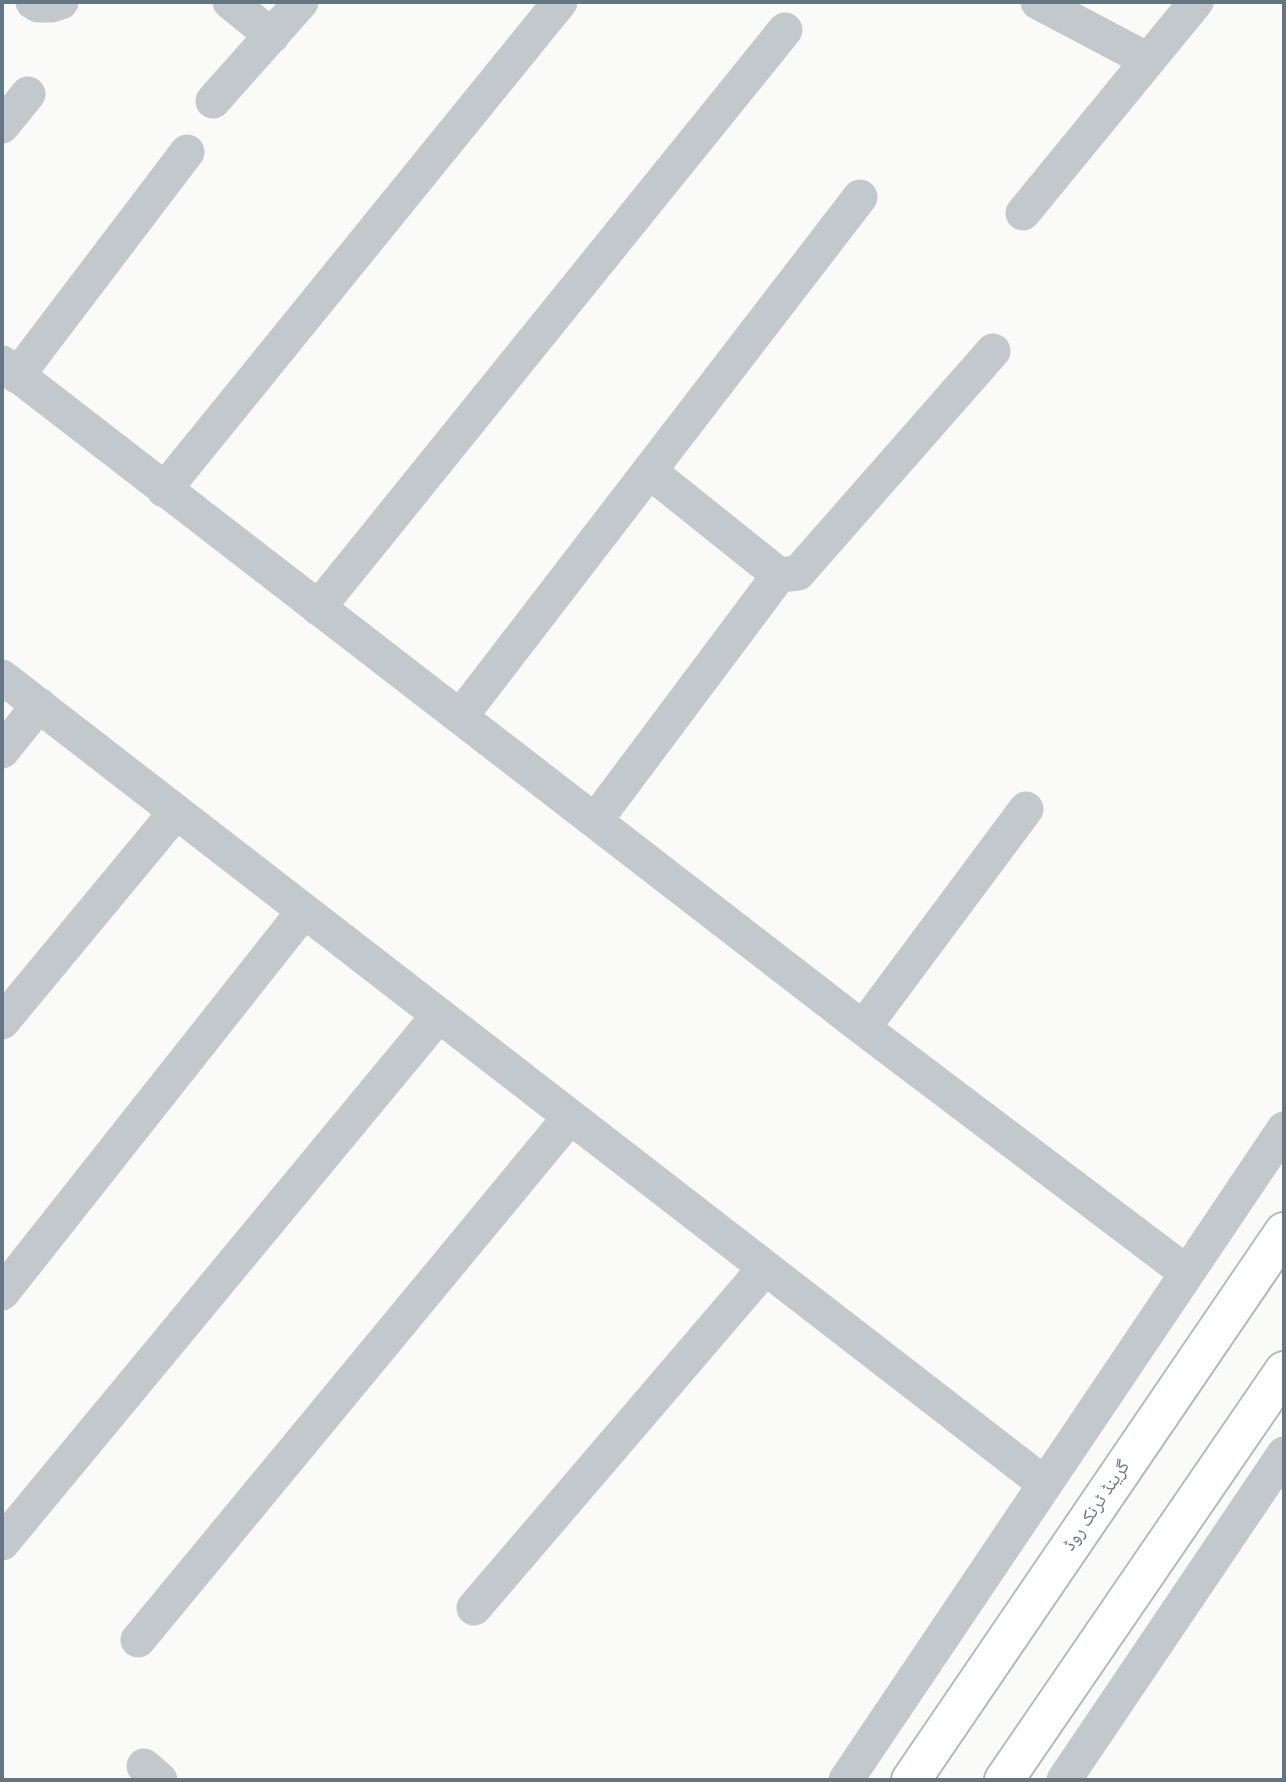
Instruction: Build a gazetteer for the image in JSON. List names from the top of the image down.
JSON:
{
  "streets": {
    "highway": ["گرینڈ ٹرنک روڈ"]
  }
}
